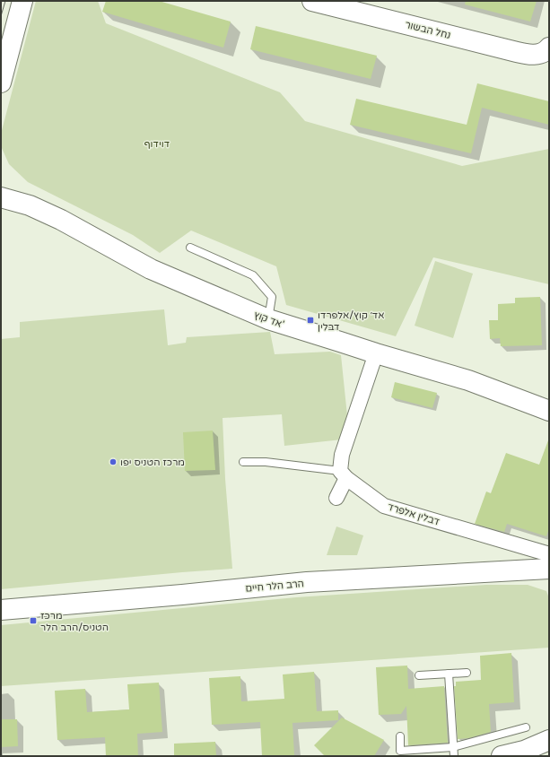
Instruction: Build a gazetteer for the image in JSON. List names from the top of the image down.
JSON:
{
  "streets": {
    "main road": ["נחל הבשור", "אד קוץ'", "הרב הלר חיים"],
    "street": ["דבלין אלפרד"]
  },
  "crossings": [
    ["דבלין אלפרד", "הרב הלר חיים"]
  ],
  "parks": ["דוידוף"],
  "places": {
    "transit": ["אד׳ קוץ/אלפרדו דבלין", "מרכז הטניס/הרב הלר"],
    "other": ["מרכז הטניס יפו"]
  }
}
